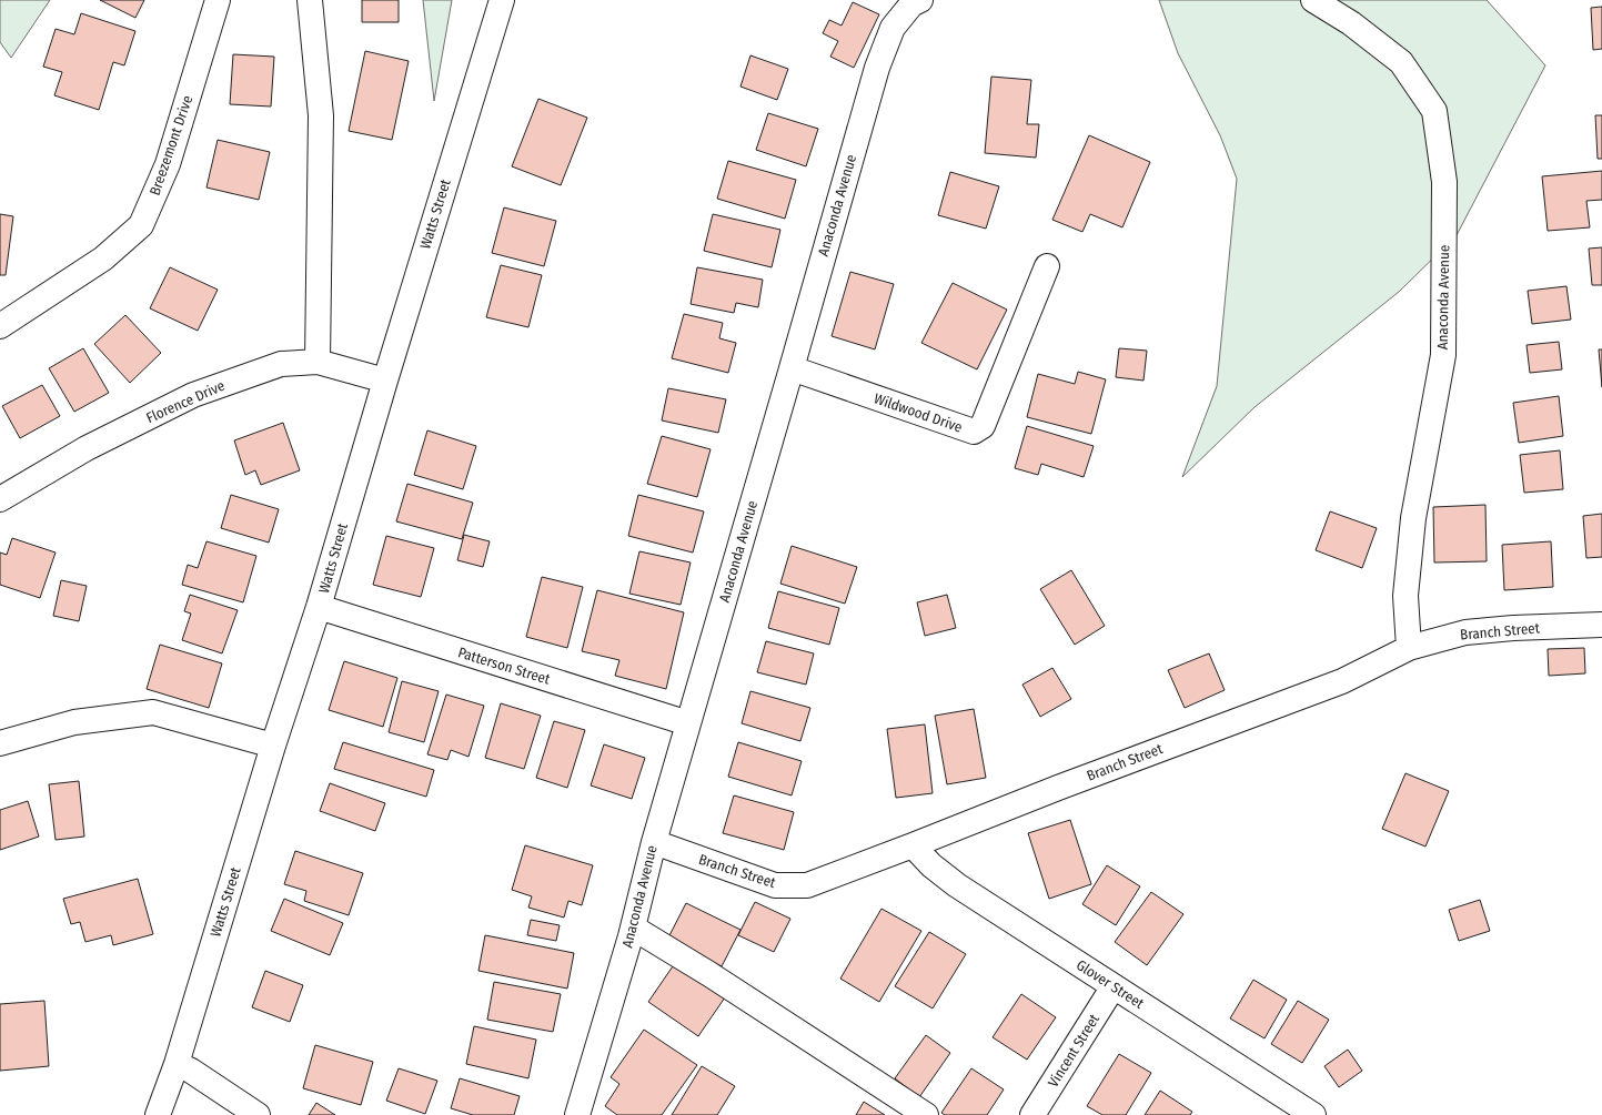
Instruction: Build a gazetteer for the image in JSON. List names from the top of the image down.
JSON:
{
  "streets": {
    "street": [
      "Breezemont Drive",
      "Anaconda Avenue",
      "Watts Street",
      "Florence Drive",
      "Wildwood Drive",
      "Branch Street",
      "Patterson Street",
      "Glover Street",
      "Vincent Street"
    ]
  },
  "crossings": [
    ["Anaconda Avenue", "Wildwood Drive"],
    ["Anaconda Avenue", "Branch Street"],
    ["Anaconda Avenue", "Patterson Street"],
    ["Watts Street", "Florence Drive"],
    ["Watts Street", "Patterson Street"],
    ["Branch Street", "Glover Street"],
    ["Glover Street", "Vincent Street"]
  ]
}
